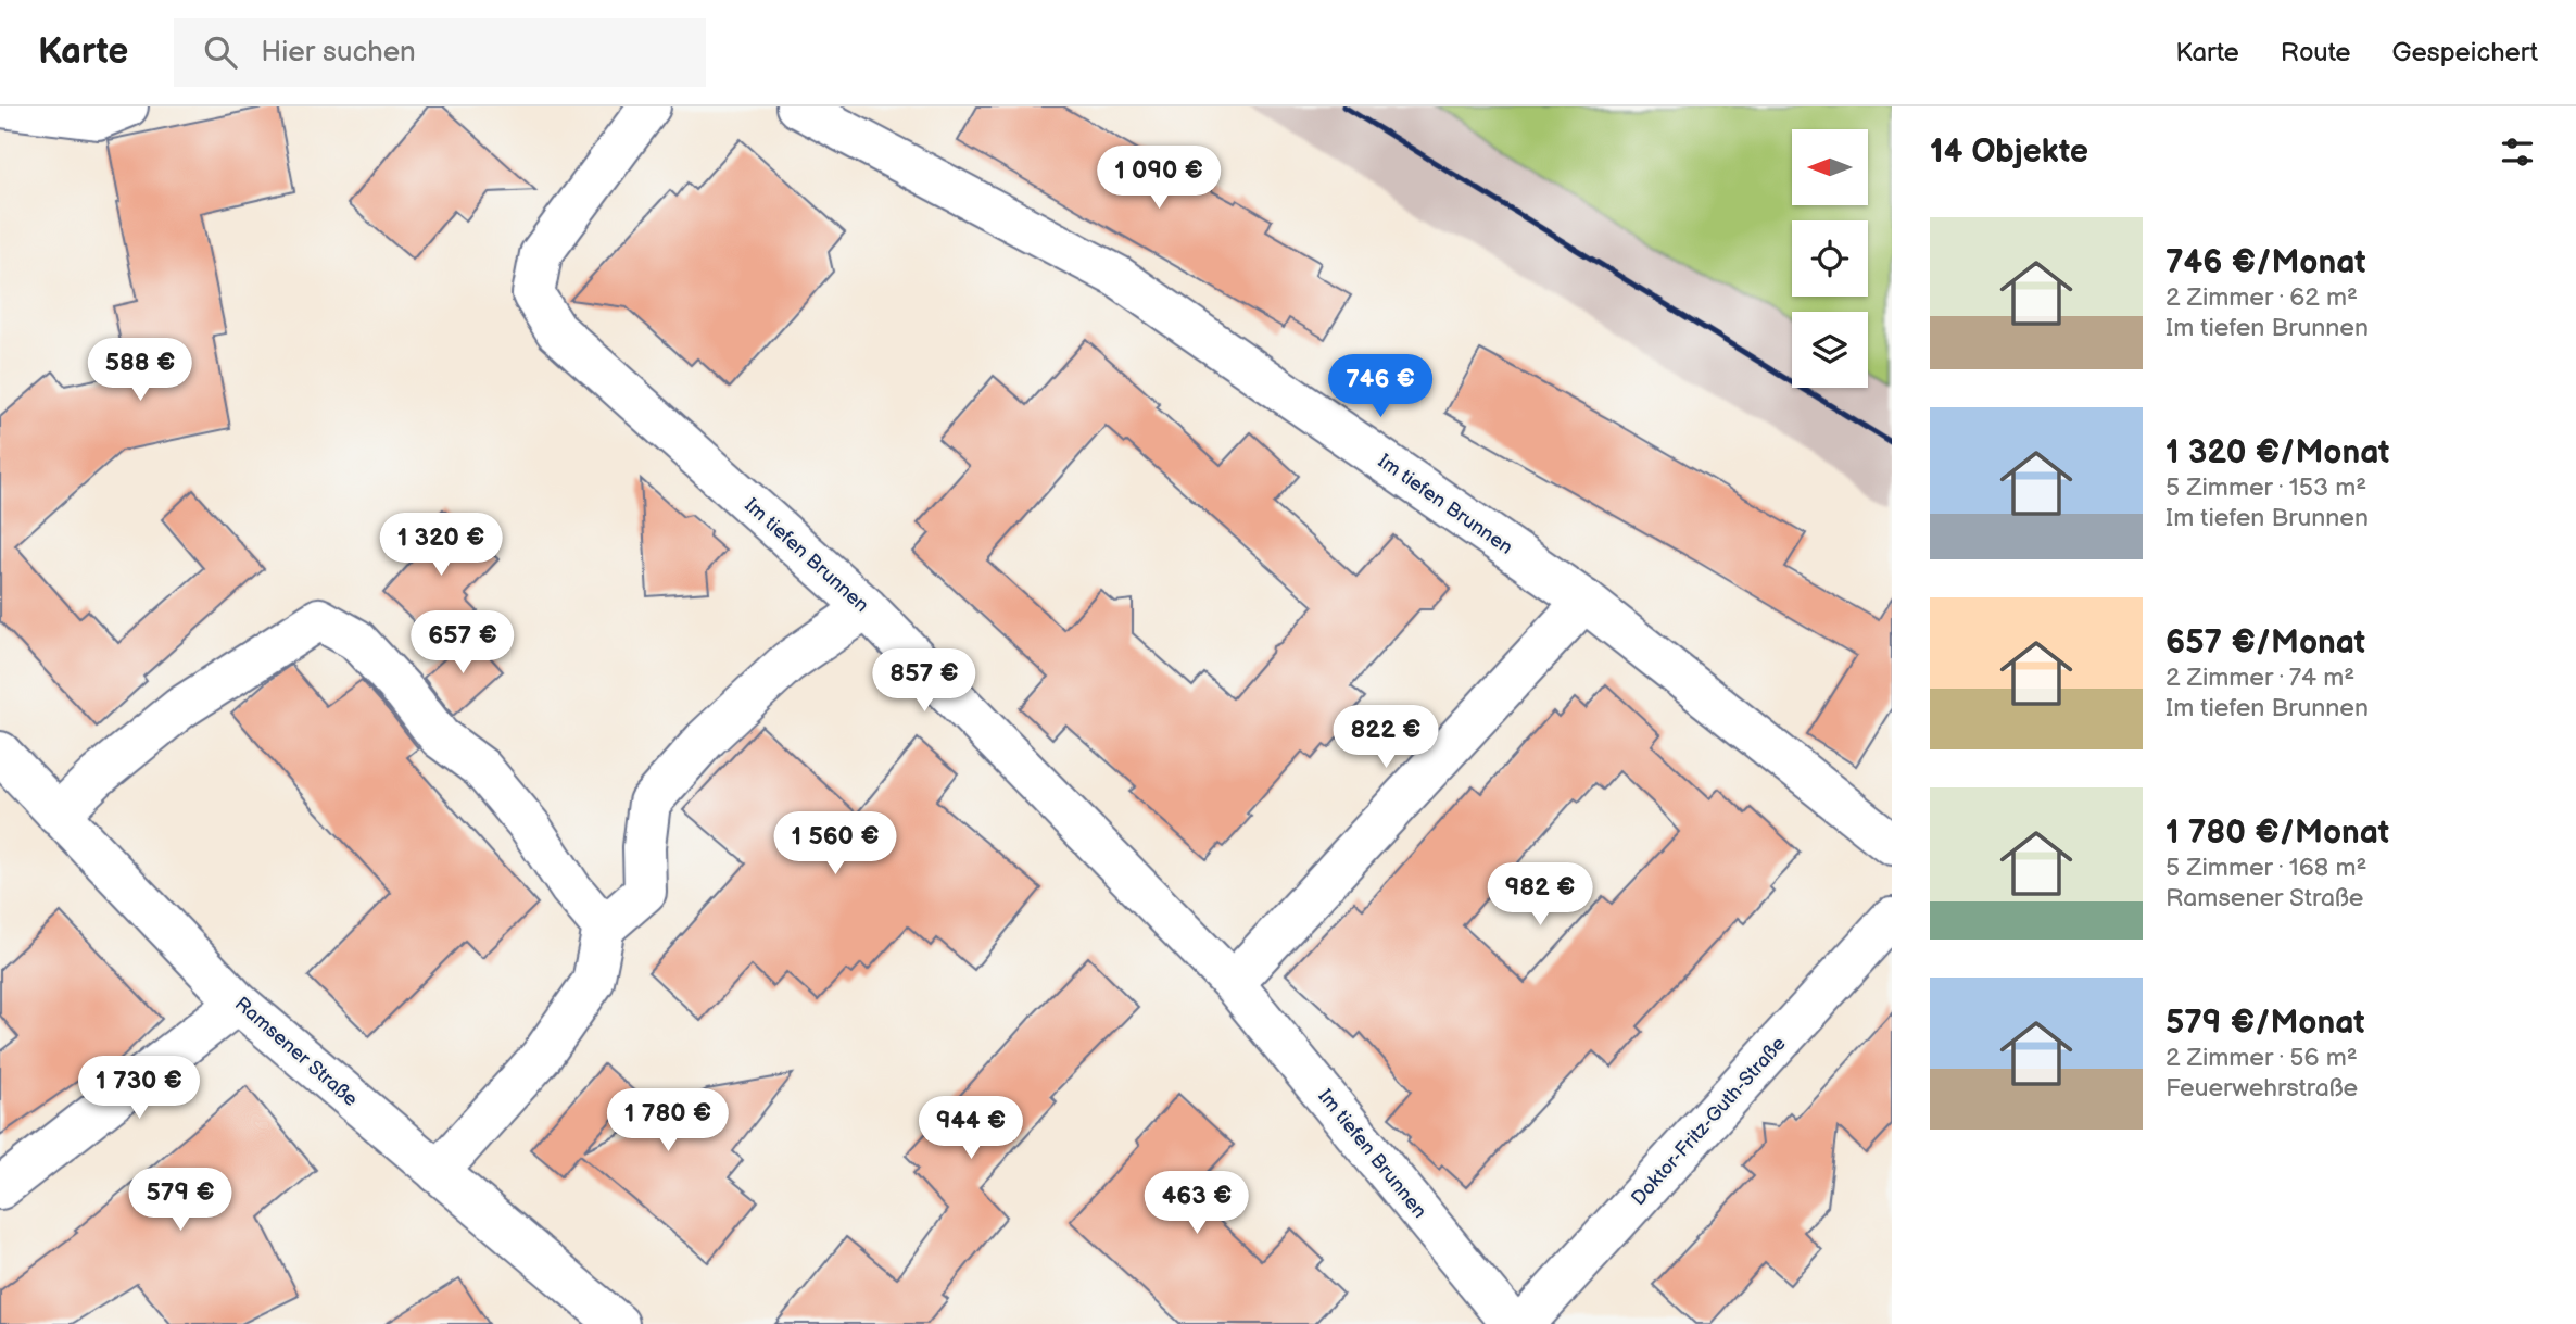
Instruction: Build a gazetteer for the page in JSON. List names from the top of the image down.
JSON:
{
  "streets": {
    "street": ["Im tiefen Brunnen", "Ramsener Straße", "Doktor-Fritz-Guth-Straße"]
  },
  "north": "left",
  "page": {
    "header": "Karte",
    "search": "Hier suchen",
    "nav": ["Karte", "Route", "Gespeichert"],
    "heading": "14 Objekte",
    "price": [
      "1 090 €",
      "588 €",
      "746 €",
      "1 320 €",
      "657 €",
      "857 €",
      "822 €",
      "1 560 €",
      "982 €",
      "1 730 €",
      "1 780 €",
      "944 €",
      "579 €",
      "463 €"
    ],
    "list": [
      {
        "name": "746 €/Monat",
        "note": "2 Zimmer · 62 m² · Im tiefen Brunnen"
      },
      {
        "name": "1 320 €/Monat",
        "note": "5 Zimmer · 153 m² · Im tiefen Brunnen"
      },
      {
        "name": "657 €/Monat",
        "note": "2 Zimmer · 74 m² · Im tiefen Brunnen"
      },
      {
        "name": "1 780 €/Monat",
        "note": "5 Zimmer · 168 m² · Ramsener Straße"
      },
      {
        "name": "579 €/Monat",
        "note": "2 Zimmer · 56 m² · Feuerwehrstraße"
      }
    ]
  }
}
